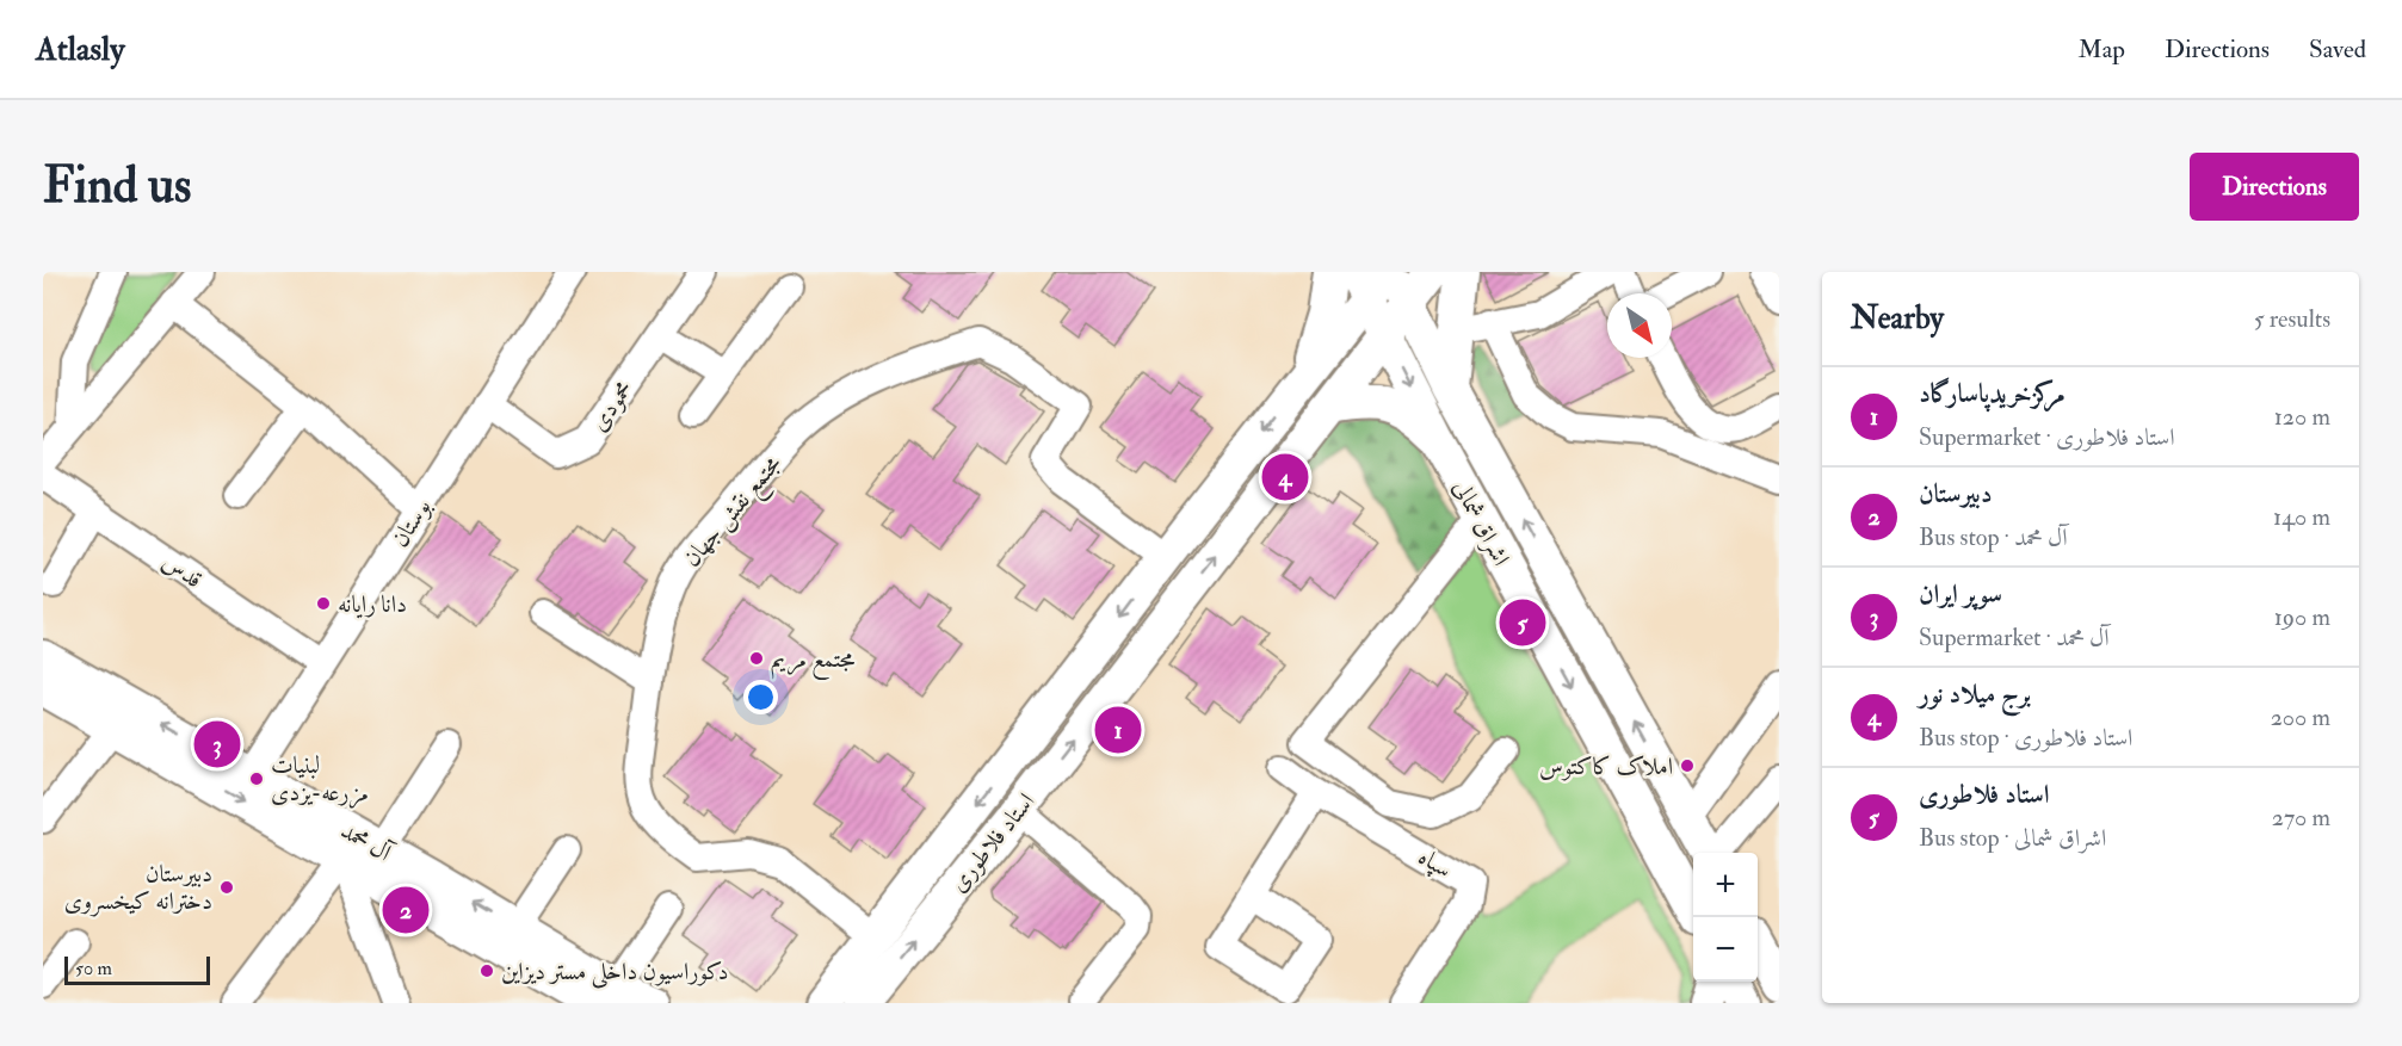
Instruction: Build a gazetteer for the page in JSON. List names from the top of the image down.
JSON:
{
  "streets": {
    "main road": ["اشراق شمالی", "آل محمد", "استاد فلاطوری"],
    "street": [
      "محمودی",
      "مجتمع نقش جهان",
      "بوستان",
      "قدس",
      "سپاه"
    ]
  },
  "crossings": [
    ["محمودی", "بوستان"],
    ["مجتمع نقش جهان", "استاد فلاطوری"],
    ["بوستان", "قدس"],
    ["بوستان", "آل محمد"],
    ["اشراق شمالی", "استاد فلاطوری"]
  ],
  "places": [
    "دانا رایانه",
    "مجتمع مریم",
    "املاک کاکتوس",
    "لبنیات مزرعه-یزدی",
    "دبیرستان دخترانه کیخسروی",
    "دکوراسیون داخلی مستر دیزاین"
  ],
  "scale_bar": "50 m",
  "north": "bottom right",
  "page": {
    "header": "Atlasly",
    "nav": ["Map", "Directions", "Saved"],
    "buttons": "Directions",
    "title": "Find us",
    "heading": ["Nearby", "5 results"],
    "list": [
      {
        "mark": "1",
        "name": "مرکزخریدپاسارگاد",
        "note": "Supermarket · استاد فلاطوری",
        "value": "120 m"
      },
      {
        "mark": "2",
        "name": "دبیرستان",
        "note": "Bus stop · آل محمد",
        "value": "140 m"
      },
      {
        "mark": "3",
        "name": "سوپر ایران",
        "note": "Supermarket · آل محمد",
        "value": "190 m"
      },
      {
        "mark": "4",
        "name": "برج میلاد نور",
        "note": "Bus stop · استاد فلاطوری",
        "value": "200 m"
      },
      {
        "mark": "5",
        "name": "استاد فلاطوری",
        "note": "Bus stop · اشراق شمالی",
        "value": "270 m"
      }
    ],
    "pins": [
      "4",
      "5",
      "1",
      "3",
      "2"
    ],
    "map_buttons": ["+", "−"],
    "scale": "50 m"
  }
}
